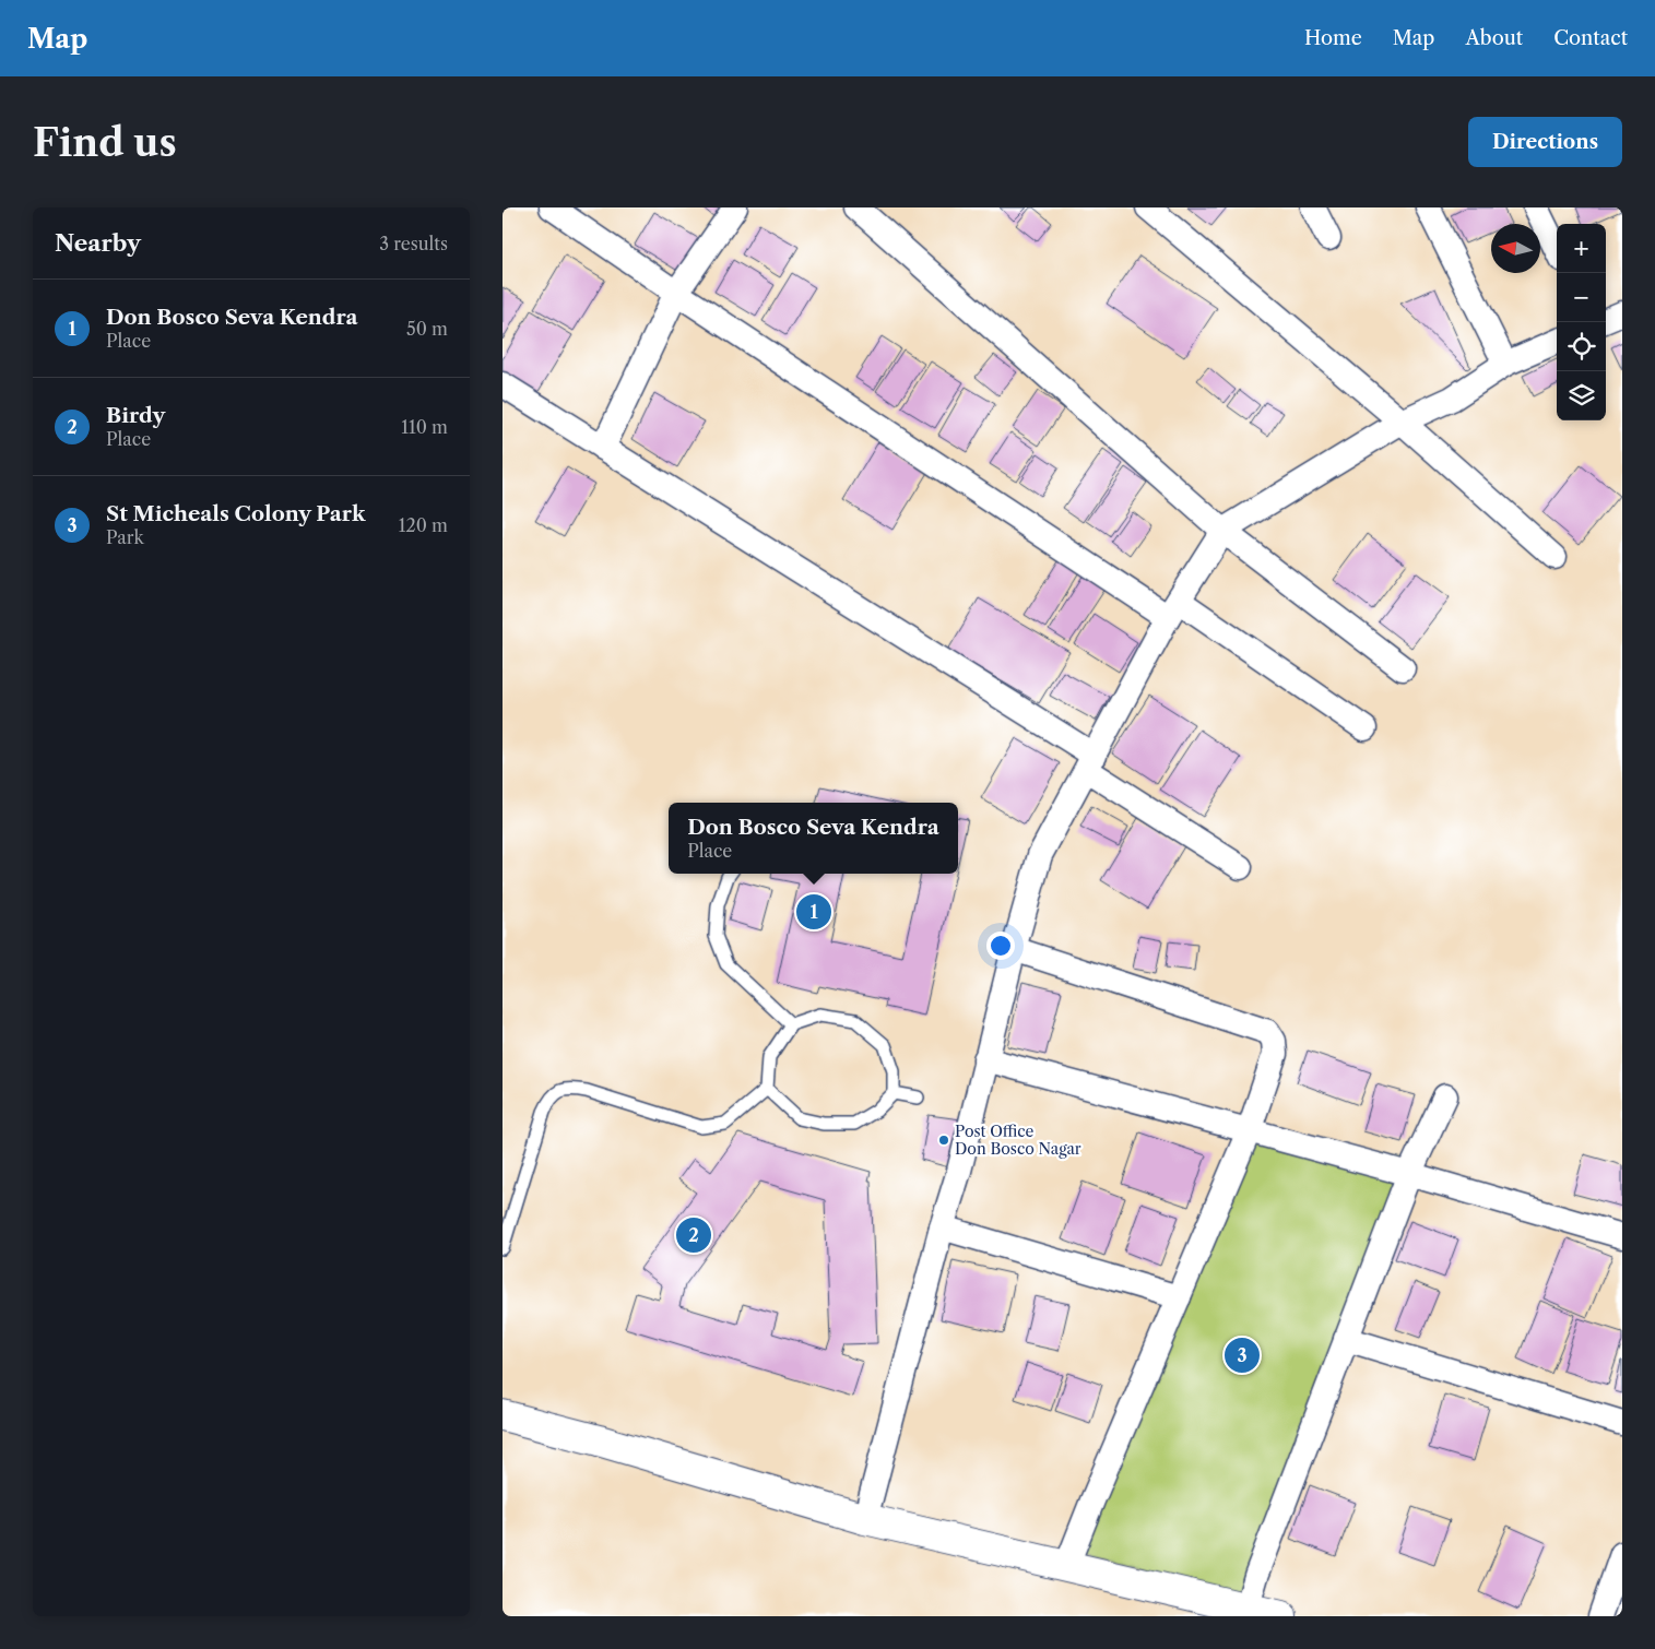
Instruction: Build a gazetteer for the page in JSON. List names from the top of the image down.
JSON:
{
  "places": ["Post Office Don Bosco Nagar"],
  "north": "left",
  "page": {
    "header": "Map",
    "nav": [
      "Home",
      "Map",
      "About",
      "Contact"
    ],
    "buttons": "Directions",
    "title": "Find us",
    "heading": ["Nearby", "3 results"],
    "map_buttons": ["+", "−"],
    "list": [
      {
        "mark": "1",
        "name": "Don Bosco Seva Kendra",
        "note": "Place",
        "value": "50 m"
      },
      {
        "mark": "2",
        "name": "Birdy",
        "note": "Place",
        "value": "110 m"
      },
      {
        "mark": "3",
        "name": "St Micheals Colony Park",
        "note": "Park",
        "value": "120 m"
      }
    ],
    "popup": ["Don Bosco Seva Kendra", "Place"],
    "pins": ["1", "2", "3"]
  }
}
